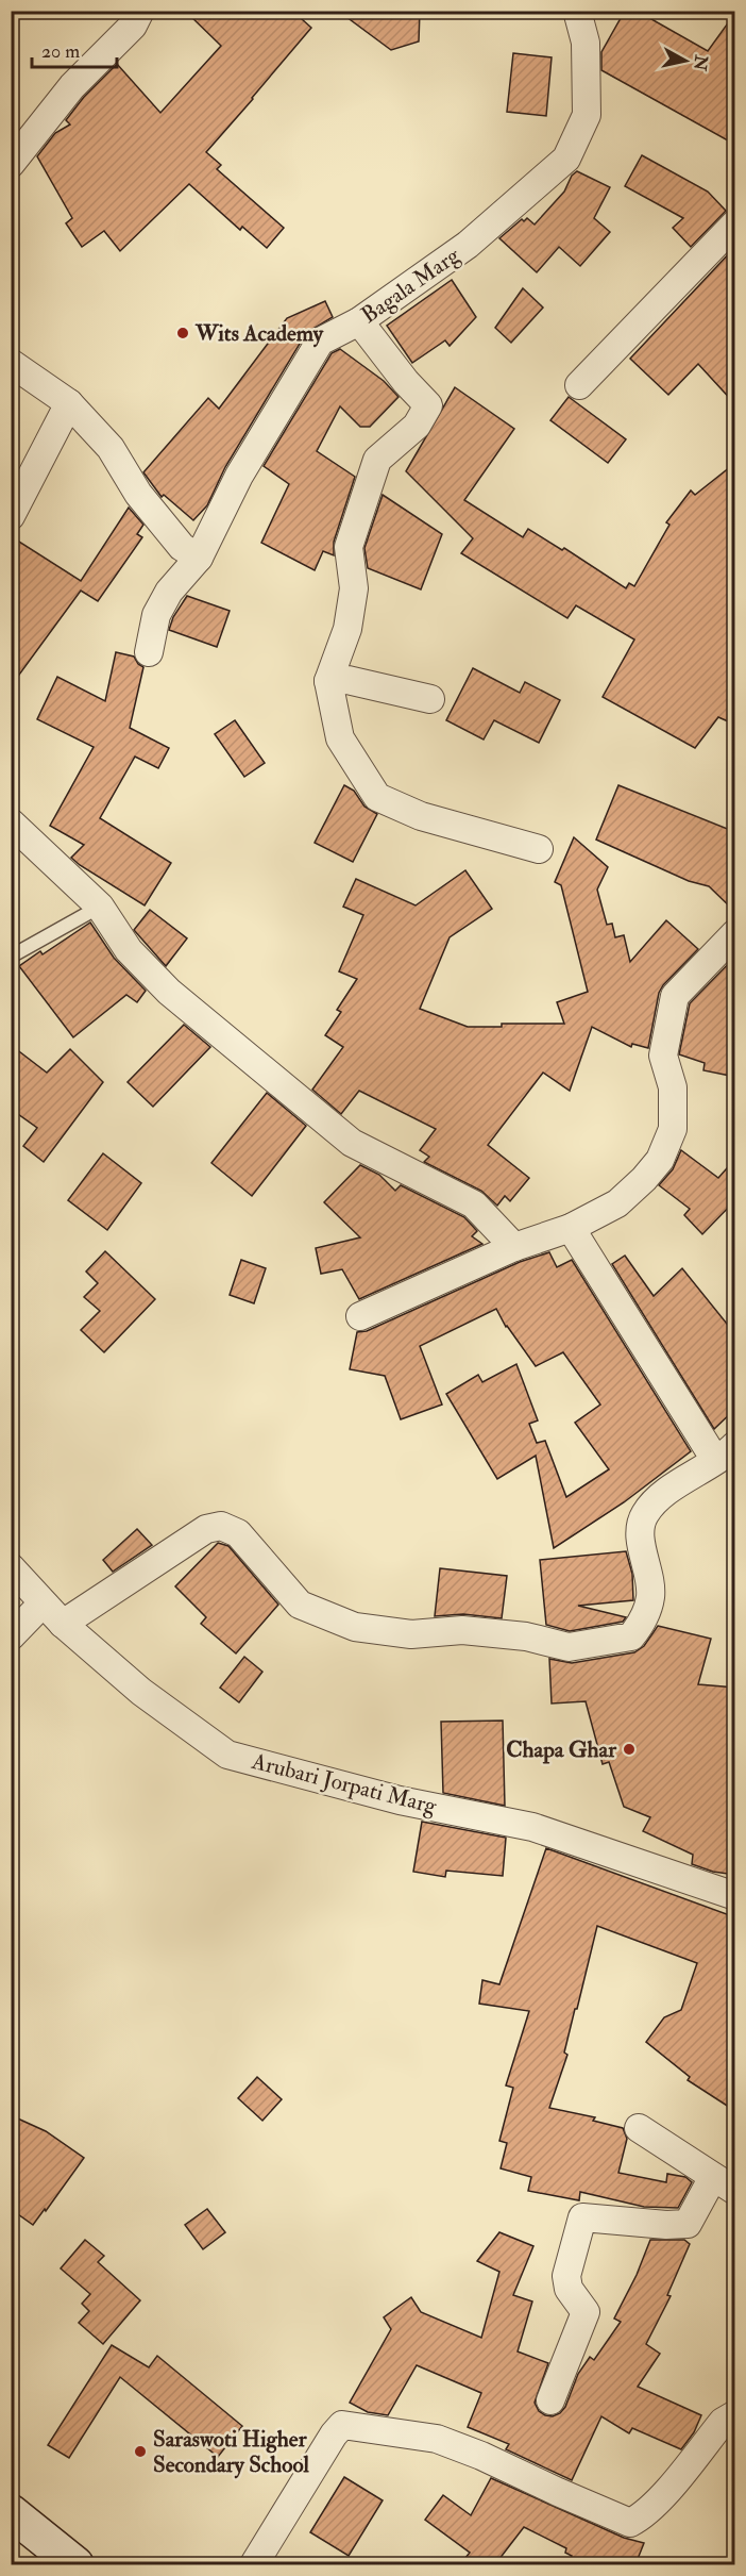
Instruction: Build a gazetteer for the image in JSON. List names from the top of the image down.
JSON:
{
  "streets": {
    "street": ["Bagala Marg", "Arubari Jorpati Marg"]
  },
  "places": ["Wits Academy", "Chapa Ghar", "Saraswoti Higher Secondary School"],
  "scale_bar": "20 m",
  "north": "right"
}
